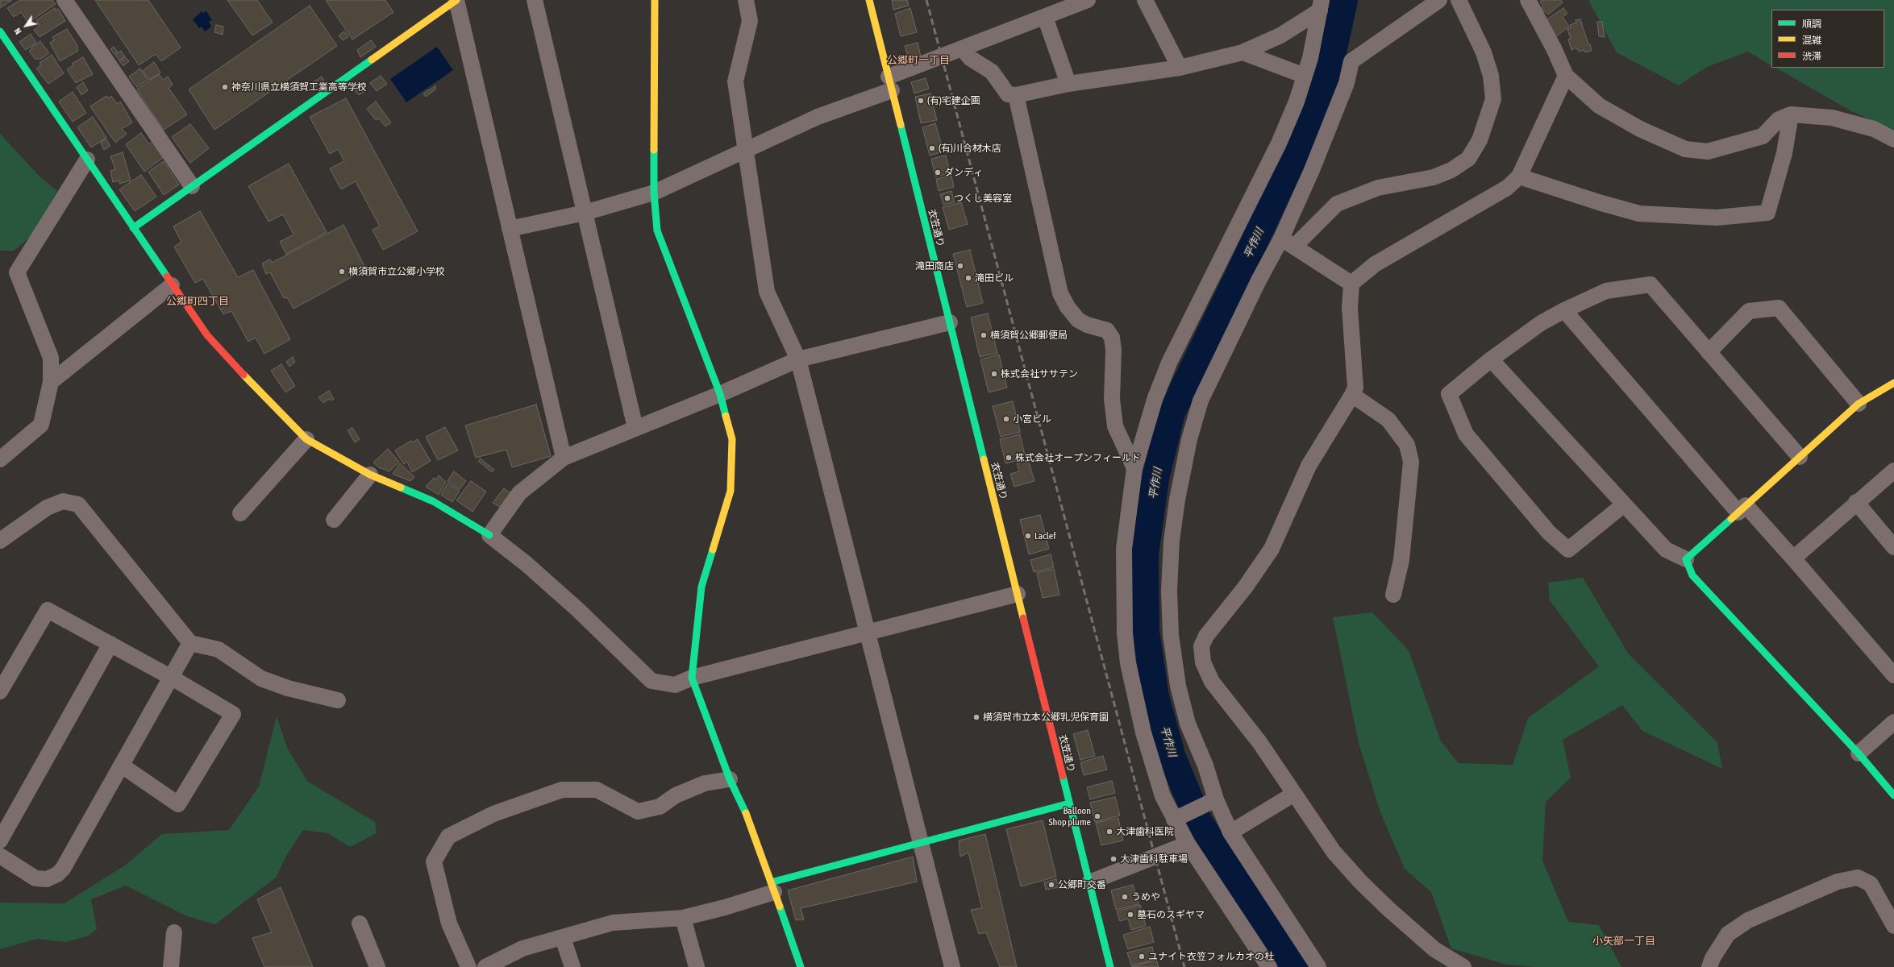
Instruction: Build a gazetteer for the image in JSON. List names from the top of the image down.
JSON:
{
  "streets": {
    "street": ["衣笠通り"]
  },
  "districts": ["公郷町一丁目", "公郷町四丁目", "小矢部一丁目"],
  "water": ["平作川"],
  "places": [
    "神奈川県立横須賀工業高等学校",
    "(有)宅建企画",
    "(有)川合材木店",
    "ダンディ",
    "つくし美容室",
    "滝田商店",
    "横須賀市立公郷小学校",
    "滝田ビル",
    "横須賀公郷郵便局",
    "株式会社ササテン",
    "小宮ビル",
    "株式会社オープンフィールド",
    "Laclef",
    "横須賀市立本公郷乳児保育園",
    "Balloon Shop plume",
    "大津歯科医院",
    "大津歯科駐車場",
    "公郷町交番",
    "うめや",
    "墓石のスギヤマ",
    "ユナイト衣笠フォルカオの杜"
  ],
  "legend": ["順調", "混雑", "渋滞"],
  "north": "bottom left"
}
